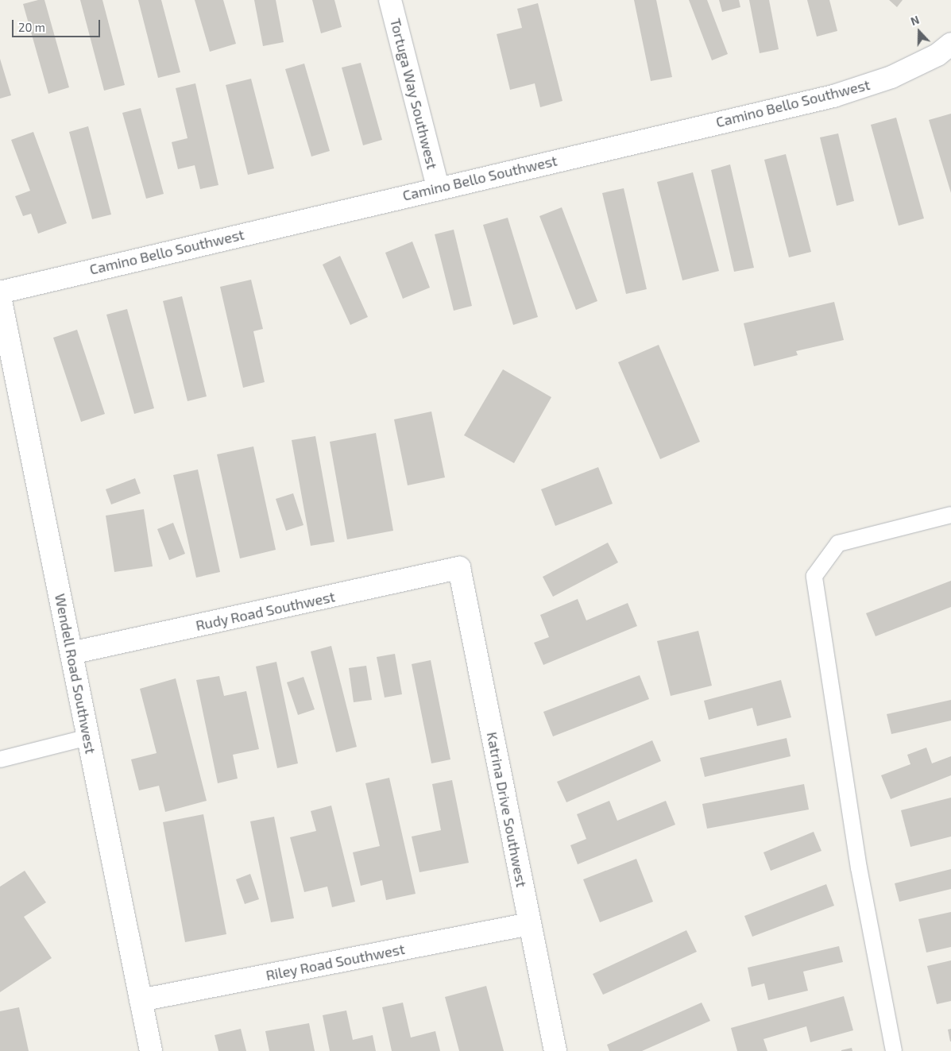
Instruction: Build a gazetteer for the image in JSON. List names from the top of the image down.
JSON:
{
  "streets": {
    "street": [
      "Tortuga Way Southwest",
      "Camino Bello Southwest",
      "Rudy Road Southwest",
      "Wendell Road Southwest",
      "Katrina Drive Southwest",
      "Riley Road Southwest"
    ]
  },
  "crossings": [
    ["Tortuga Way Southwest", "Camino Bello Southwest"],
    ["Rudy Road Southwest", "Wendell Road Southwest"],
    ["Rudy Road Southwest", "Katrina Drive Southwest"],
    ["Wendell Road Southwest", "Riley Road Southwest"],
    ["Katrina Drive Southwest", "Riley Road Southwest"]
  ],
  "scale_bar": "20 m",
  "north": "top"
}
